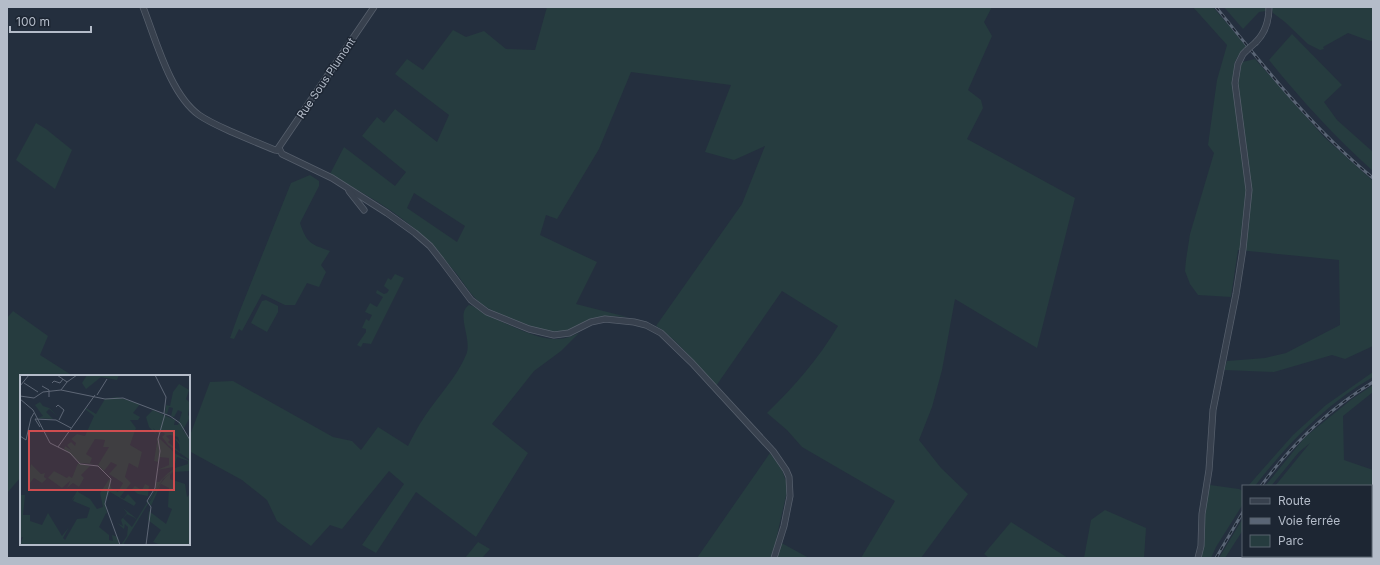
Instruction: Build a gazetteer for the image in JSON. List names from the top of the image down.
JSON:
{
  "streets": {
    "street": ["Rue Sous Plumont"]
  },
  "legend": ["Route", "Voie ferrée", "Parc"],
  "scale_bar": "100 m"
}
